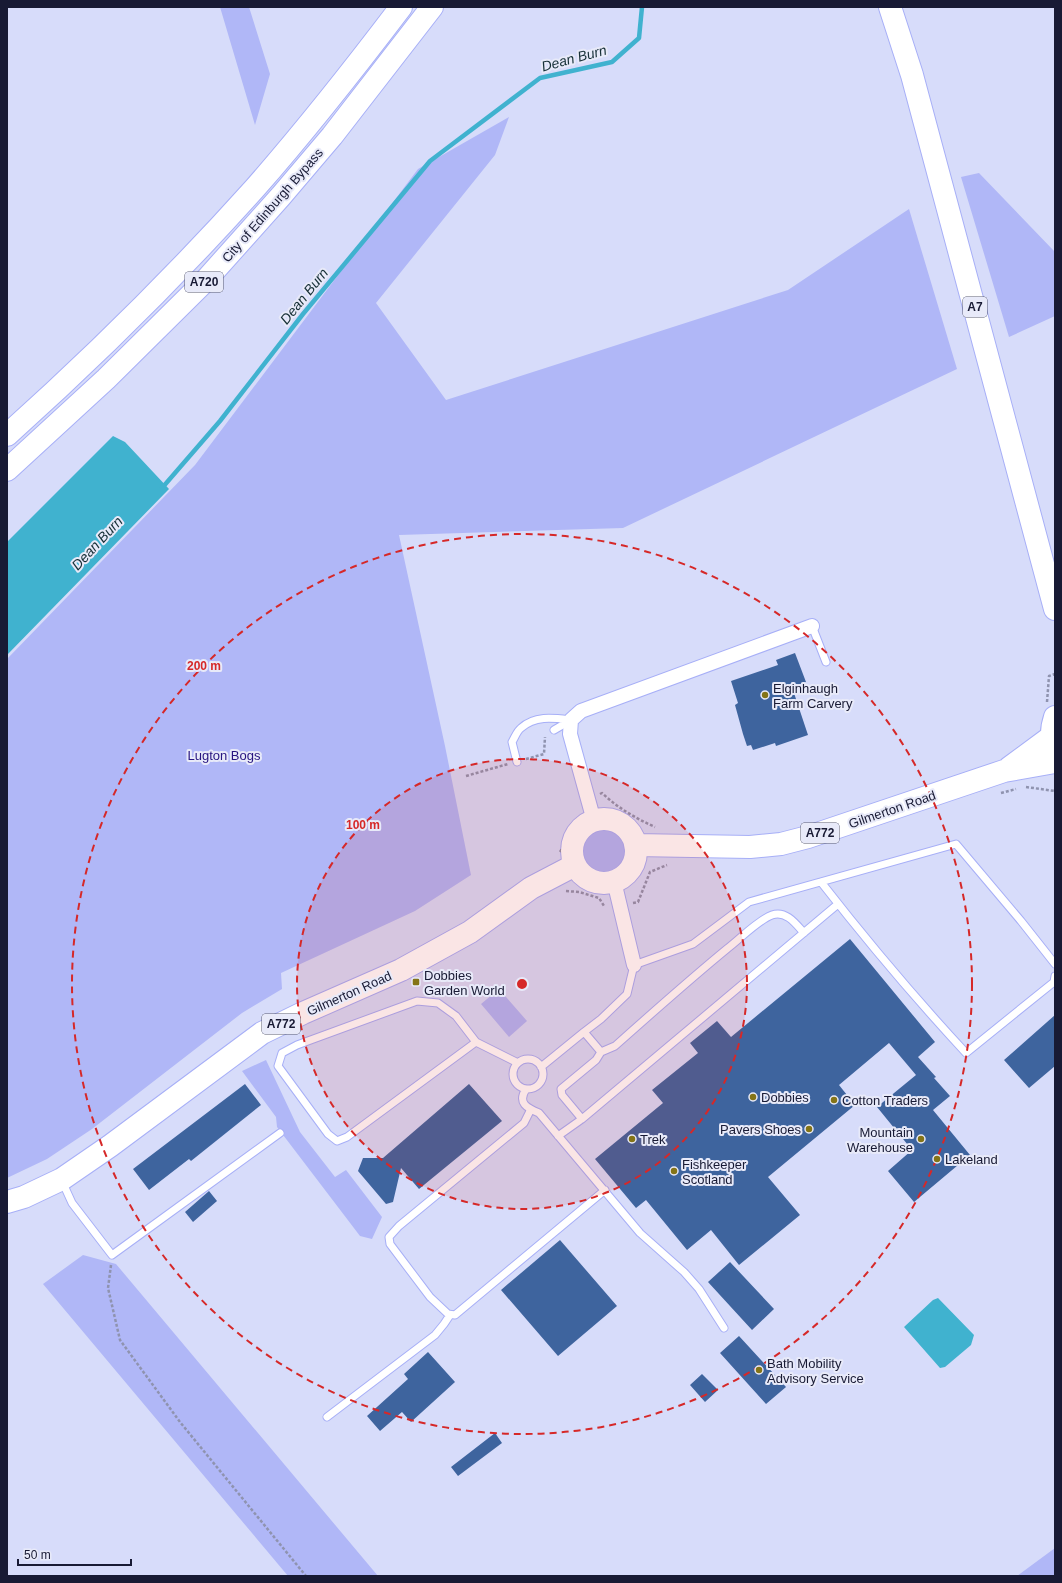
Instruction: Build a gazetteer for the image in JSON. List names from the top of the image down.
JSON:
{
  "streets": {
    "main road": [
      "City of Edinburgh Bypass",
      "A720",
      "A7",
      "Gilmerton Road",
      "A772"
    ]
  },
  "water": ["Dean Burn"],
  "parks": ["Lugton Bogs"],
  "places": {
    "other": [
      "Elginhaugh Farm Carvery",
      "Dobbies",
      "Cotton Traders",
      "Pavers Shoes",
      "Trek",
      "Mountain Warehouse",
      "Lakeland",
      "Fishkeeper Scotland",
      "Bath Mobility Advisory Service"
    ],
    "transit": ["Dobbies Garden World"]
  },
  "scale_bar": "50 m",
  "rings": ["200 m", "100 m"]
}
